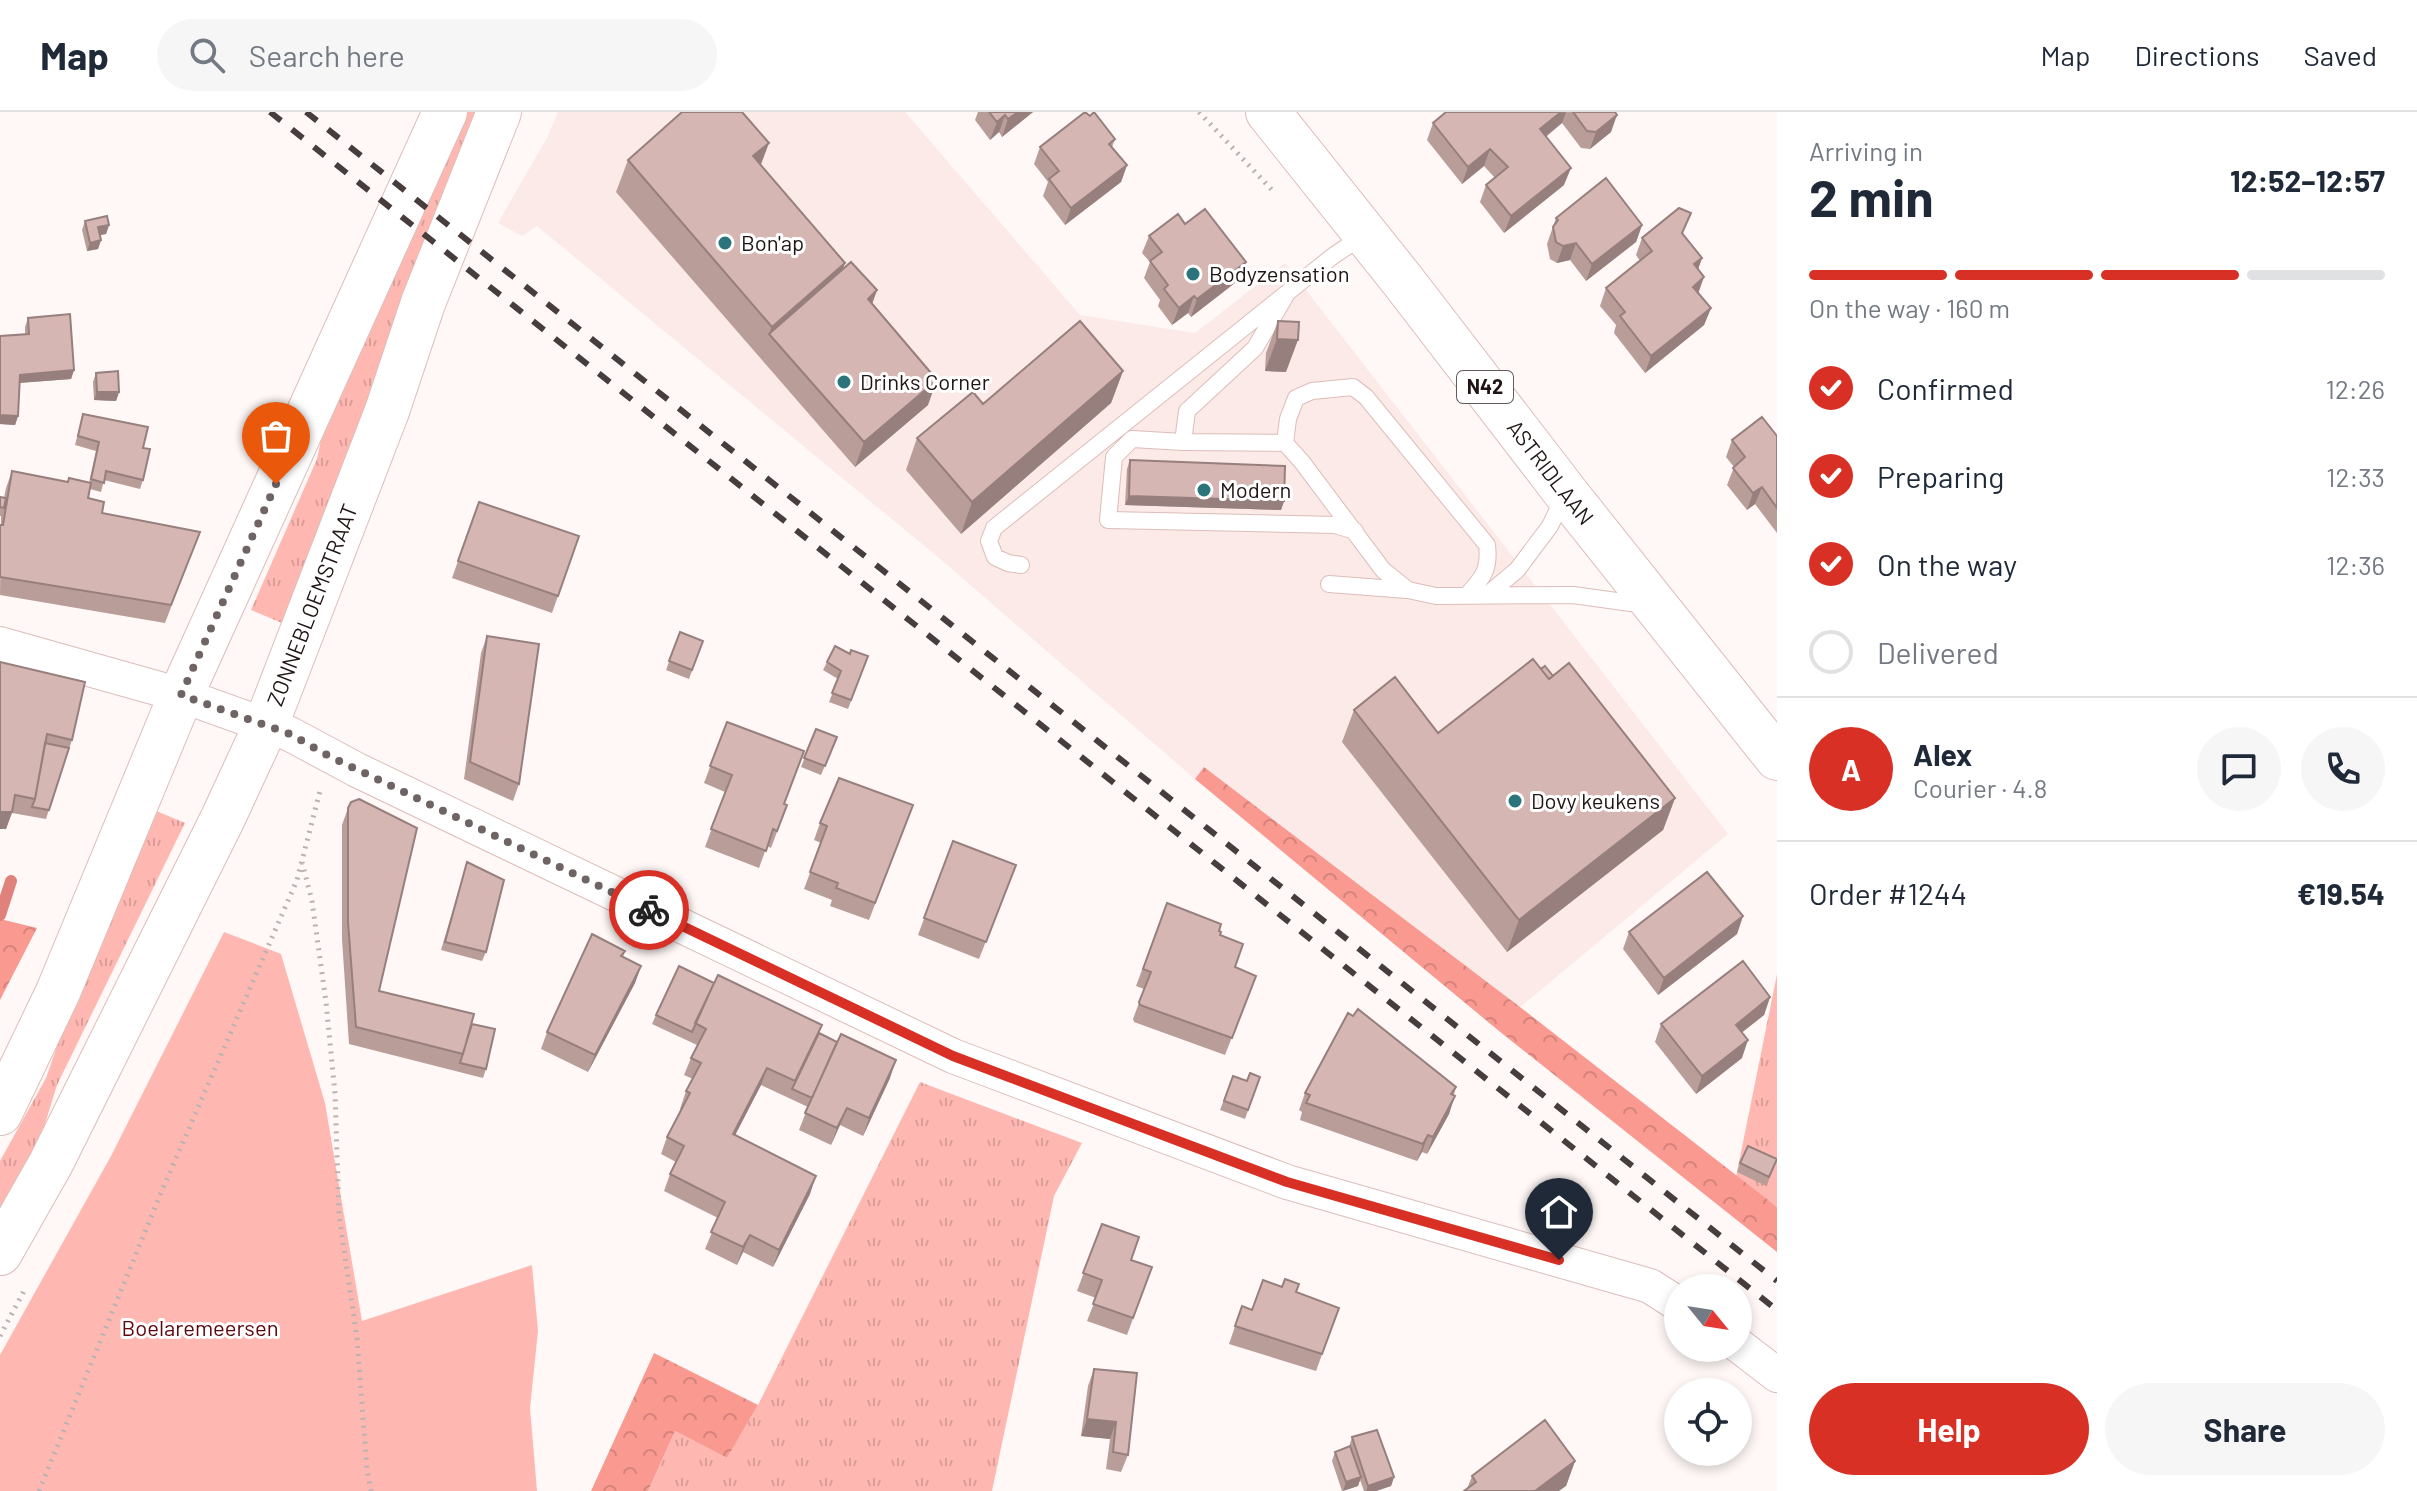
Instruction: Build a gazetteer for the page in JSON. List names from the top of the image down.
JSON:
{
  "streets": {
    "main road": ["N42", "ASTRIDLAAN", "ZONNEBLOEMSTRAAT"]
  },
  "parks": ["Boelaremeersen"],
  "places": [
    "Bon'ap",
    "Bodyzensation",
    "Drinks Corner",
    "Modern",
    "Dovy keukens"
  ],
  "north": "bottom right",
  "page": {
    "header": "Map",
    "search": "Search here",
    "nav": ["Map", "Directions", "Saved"],
    "heading": ["2 min", "Arriving in", "12:52–12:57"],
    "panel": [
      "Alex",
      "Courier · 4.8",
      "Order #1244",
      "€19.54"
    ],
    "bar": "On the way · 160 m",
    "list": [
      ["Confirmed", "12:26"],
      ["Preparing", "12:33"],
      ["On the way", "12:36"],
      "Delivered"
    ],
    "round": "A",
    "buttons": ["Help", "Share"]
  }
}
